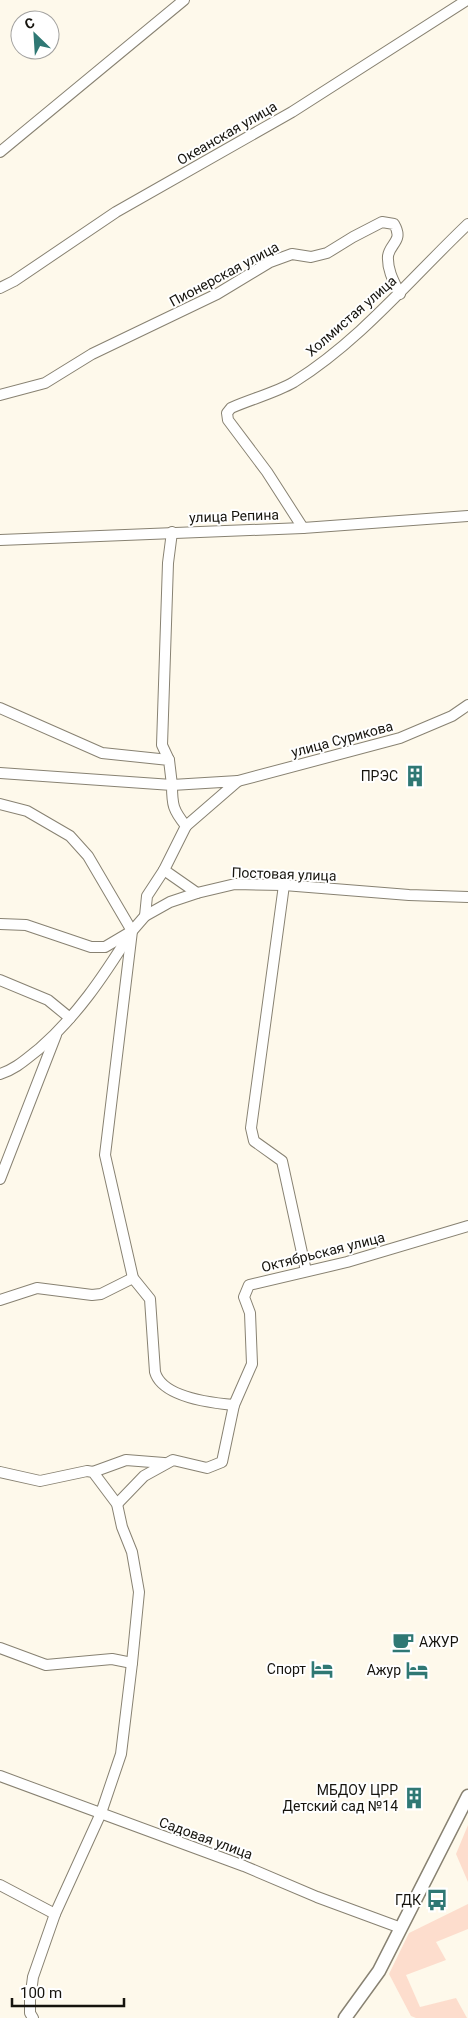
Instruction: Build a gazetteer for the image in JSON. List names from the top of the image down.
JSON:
{
  "streets": {
    "street": [
      "Океанская улица",
      "Пионерская улица",
      "Холмистая улица",
      "улица Репина",
      "улица Сурикова",
      "Постовая улица",
      "Октябрьская улица",
      "Садовая улица"
    ]
  },
  "crossings": [
    ["Пионерская улица", "Холмистая улица"],
    ["Холмистая улица", "улица Репина"]
  ],
  "places": {
    "building": ["ПРЭС", "МБДОУ ЦРР Детский сад №14"],
    "cafe": ["АЖУР"],
    "hotel": ["Спорт", "Ажур"],
    "bus stop": ["ГДК"]
  },
  "scale_bar": "100 m",
  "north": "top left"
}
